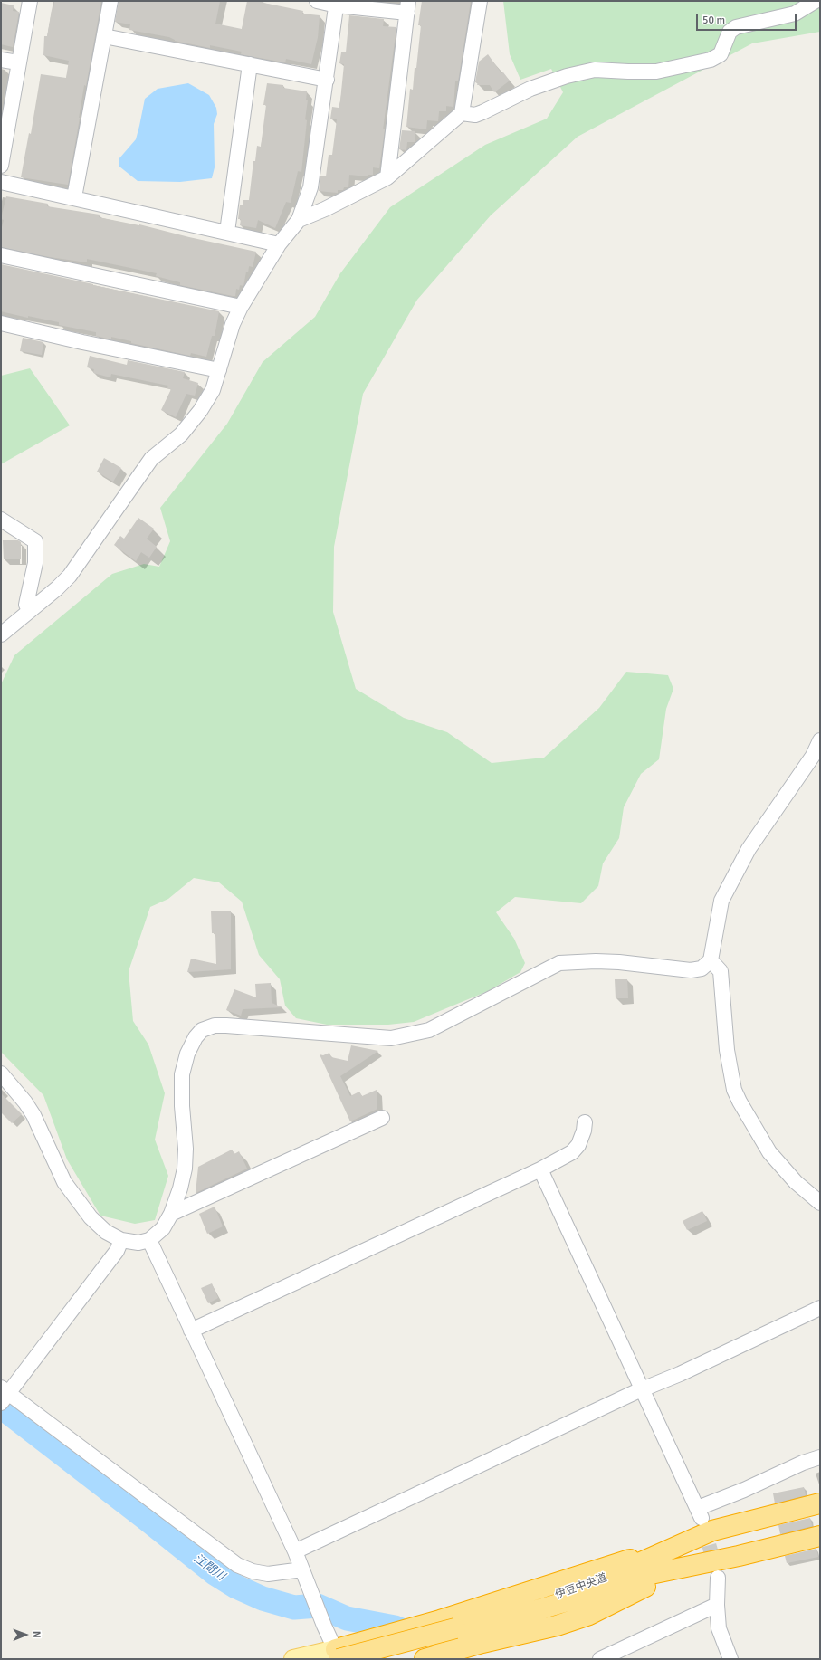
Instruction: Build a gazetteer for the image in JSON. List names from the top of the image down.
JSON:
{
  "streets": {
    "highway": ["伊豆中央道"]
  },
  "water": ["江間川"],
  "scale_bar": "50 m",
  "north": "right"
}
